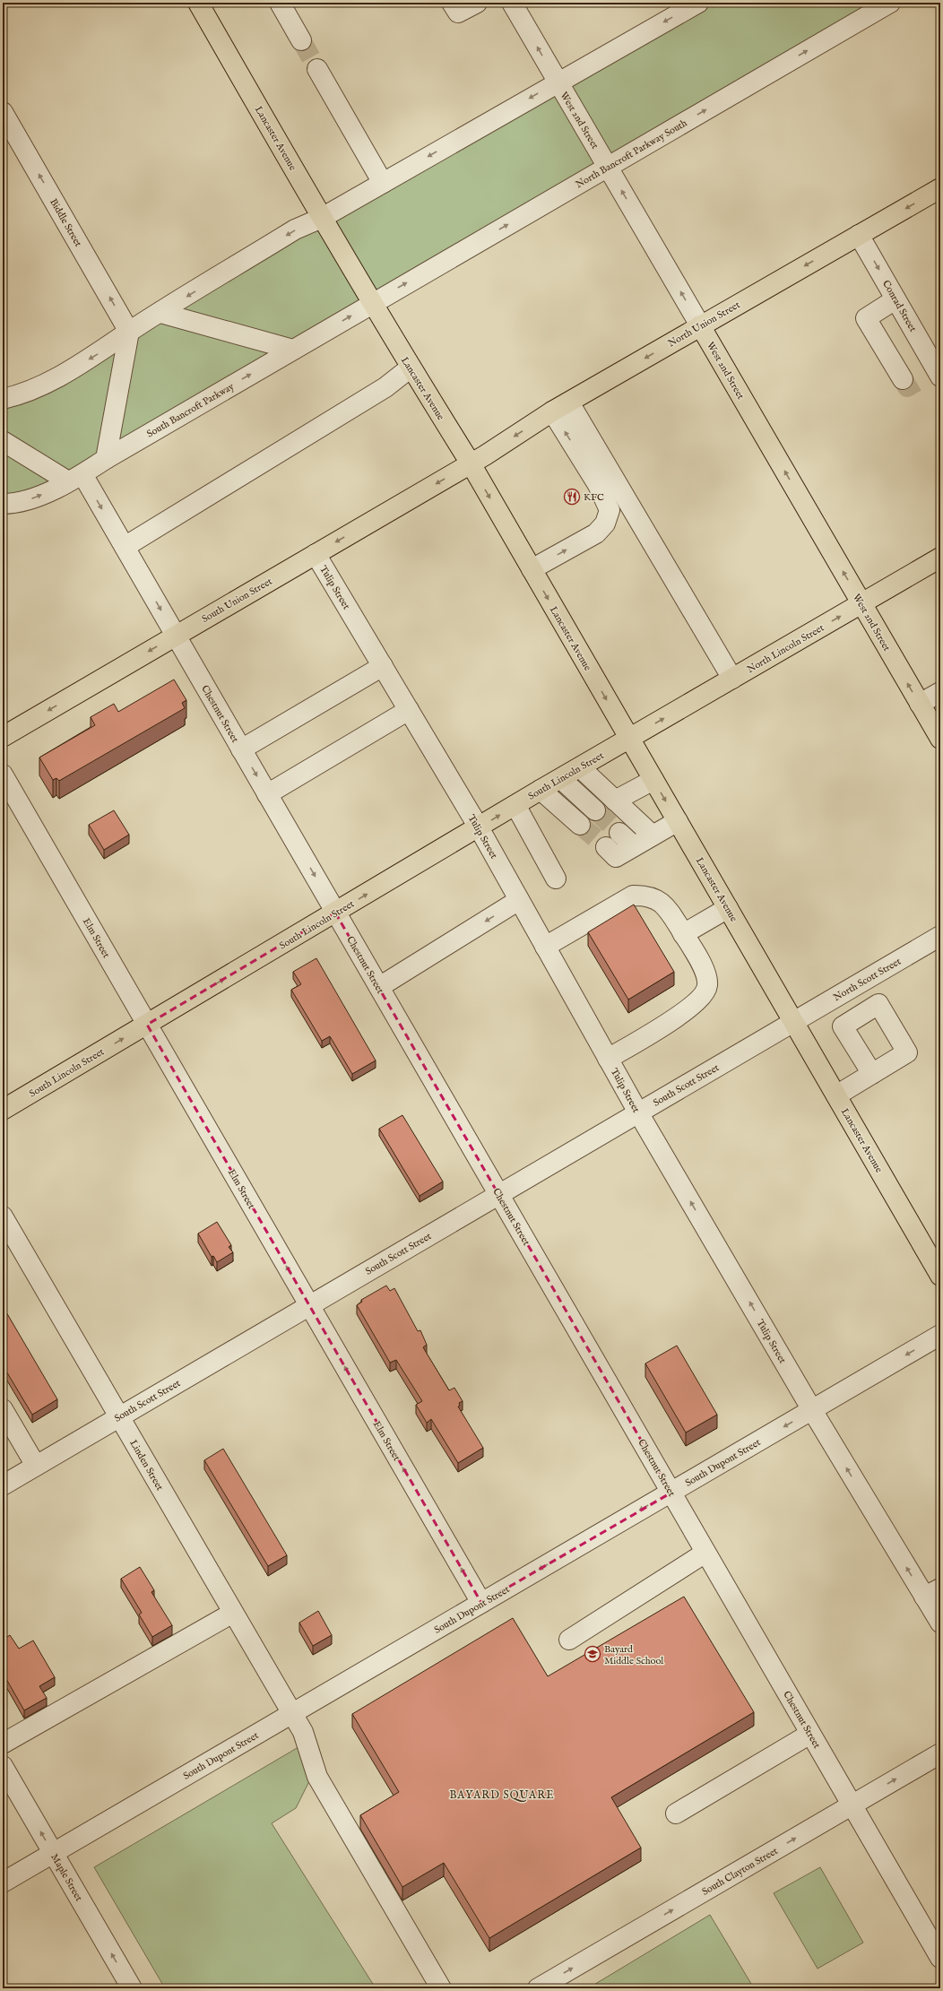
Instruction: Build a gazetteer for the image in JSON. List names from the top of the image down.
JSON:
{
  "streets": {
    "main road": [
      "West 2nd Street",
      "Lancaster Avenue",
      "North Union Street",
      "South Union Street",
      "North Lincoln Street",
      "South Lincoln Street"
    ],
    "street": [
      "North Bancroft Parkway South",
      "Biddle Street",
      "Conrad Street",
      "South Bancroft Parkway",
      "Tulip Street",
      "Chestnut Street",
      "Elm Street",
      "North Scott Street",
      "South Scott Street",
      "South Dupont Street",
      "Linden Street",
      "South Clayton Street",
      "Maple Street"
    ]
  },
  "crossings": [
    ["West 2nd Street", "North Bancroft Parkway South"],
    ["West 2nd Street", "North Union Street"],
    ["West 2nd Street", "North Lincoln Street"],
    ["Lancaster Avenue", "North Bancroft Parkway South"],
    ["Lancaster Avenue", "North Union Street"],
    ["Lancaster Avenue", "South Bancroft Parkway"],
    ["Lancaster Avenue", "South Union Street"],
    ["Lancaster Avenue", "North Lincoln Street"],
    ["Lancaster Avenue", "South Lincoln Street"],
    ["Lancaster Avenue", "North Scott Street"],
    ["Lancaster Avenue", "South Scott Street"],
    ["North Bancroft Parkway South", "South Bancroft Parkway"],
    ["Conrad Street", "North Union Street"],
    ["North Union Street", "South Union Street"],
    ["South Bancroft Parkway", "Chestnut Street"],
    ["Tulip Street", "South Union Street"],
    ["Tulip Street", "South Lincoln Street"],
    ["Tulip Street", "South Scott Street"],
    ["Tulip Street", "South Dupont Street"],
    ["South Union Street", "Chestnut Street"],
    ["North Lincoln Street", "South Lincoln Street"],
    ["Chestnut Street", "South Lincoln Street"],
    ["Chestnut Street", "South Scott Street"],
    ["Chestnut Street", "South Dupont Street"],
    ["Chestnut Street", "South Clayton Street"],
    ["South Lincoln Street", "Elm Street"],
    ["Elm Street", "South Scott Street"],
    ["Elm Street", "South Dupont Street"],
    ["North Scott Street", "South Scott Street"],
    ["South Scott Street", "Linden Street"],
    ["South Dupont Street", "Linden Street"],
    ["South Dupont Street", "Maple Street"]
  ],
  "one_way": [
    "Biddle Street",
    "Conrad Street",
    "North Union Street",
    "Tulip Street",
    "South Union Street",
    "North Lincoln Street",
    "South Lincoln Street",
    "Elm Street",
    "Maple Street"
  ],
  "districts": ["BAYARD SQUARE"],
  "places": {
    "restaurant": ["KFC"],
    "school or university": ["Bayard Middle School"]
  }
}
